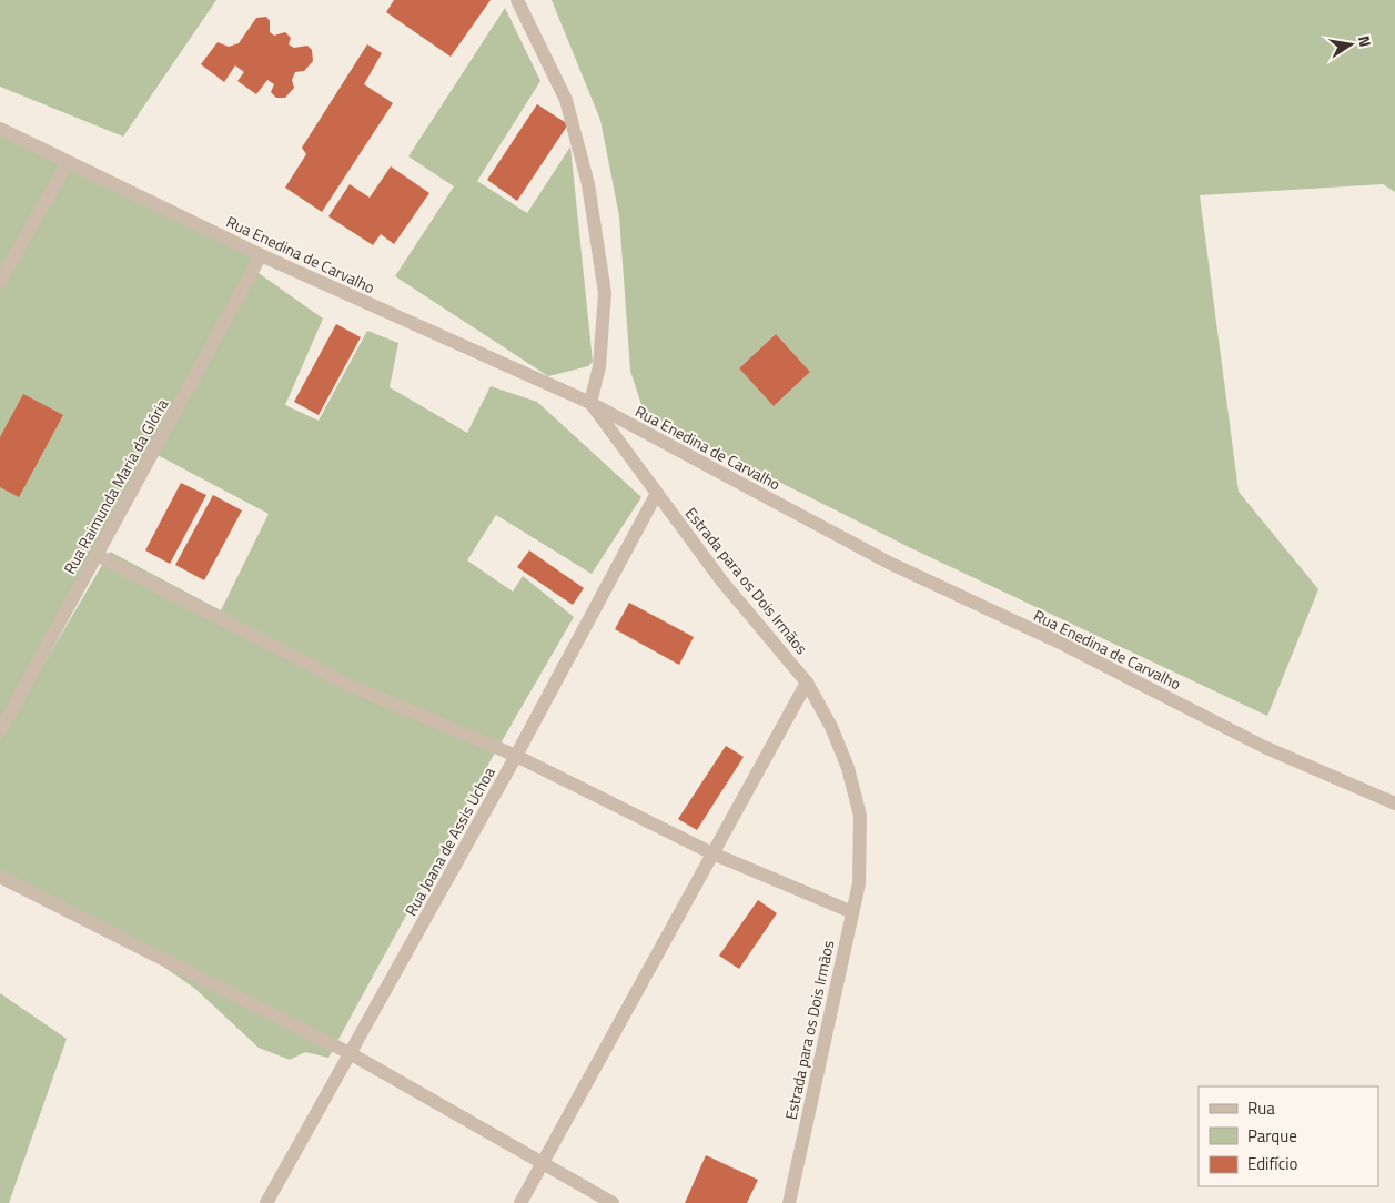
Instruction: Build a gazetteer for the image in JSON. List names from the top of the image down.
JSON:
{
  "streets": {
    "street": [
      "Rua Enedina de Carvalho",
      "Rua Raimunda Maria da Glória",
      "Estrada para os Dois Irmãos",
      "Rua Joana de Assis Uchoa"
    ]
  },
  "crossings": [
    ["Rua Enedina de Carvalho", "Rua Raimunda Maria da Glória"],
    ["Rua Enedina de Carvalho", "Estrada para os Dois Irmãos"],
    ["Estrada para os Dois Irmãos", "Rua Joana de Assis Uchoa"]
  ],
  "legend": ["Rua", "Parque", "Edifício"],
  "north": "right"
}
